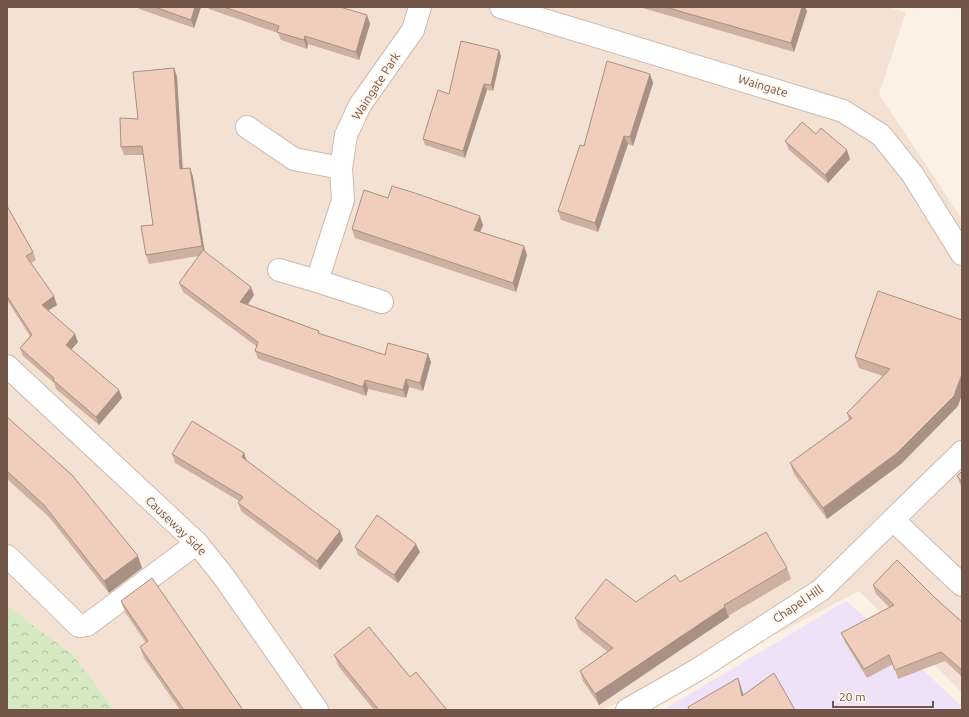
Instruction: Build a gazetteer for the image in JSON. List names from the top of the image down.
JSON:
{
  "streets": {
    "street": [
      "Waingate Park",
      "Waingate",
      "Causeway Side",
      "Chapel Hill"
    ]
  },
  "scale_bar": "20 m"
}
